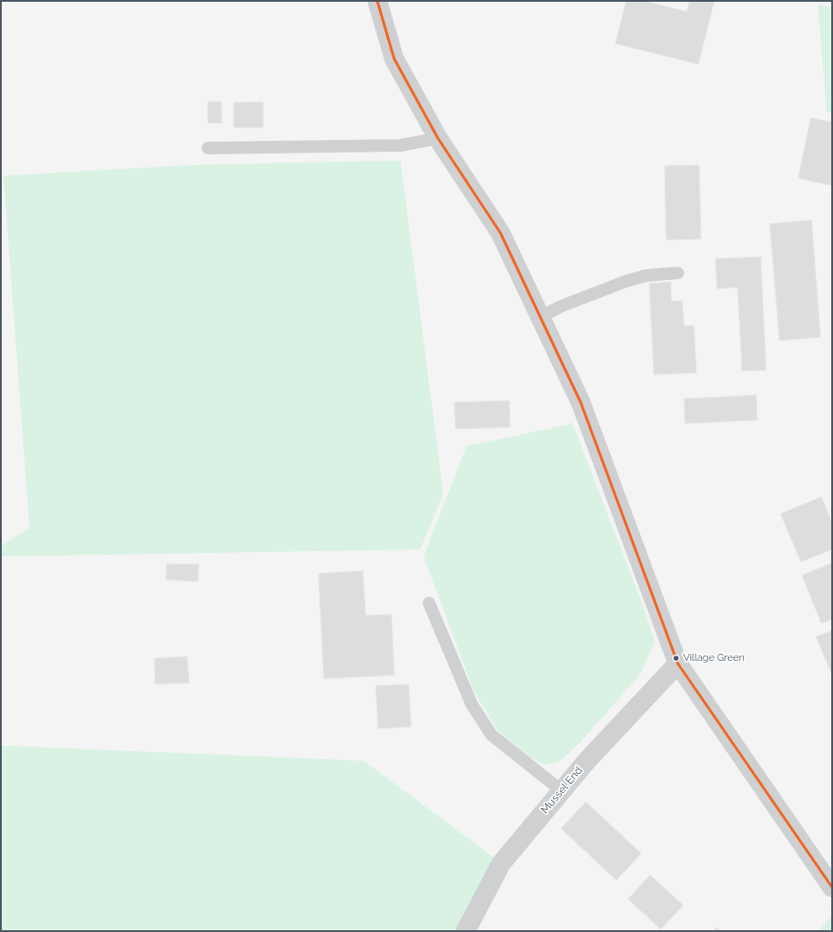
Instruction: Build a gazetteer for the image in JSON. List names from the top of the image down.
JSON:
{
  "streets": {
    "street": ["Mussel End"]
  },
  "places": ["Village Green"]
}
